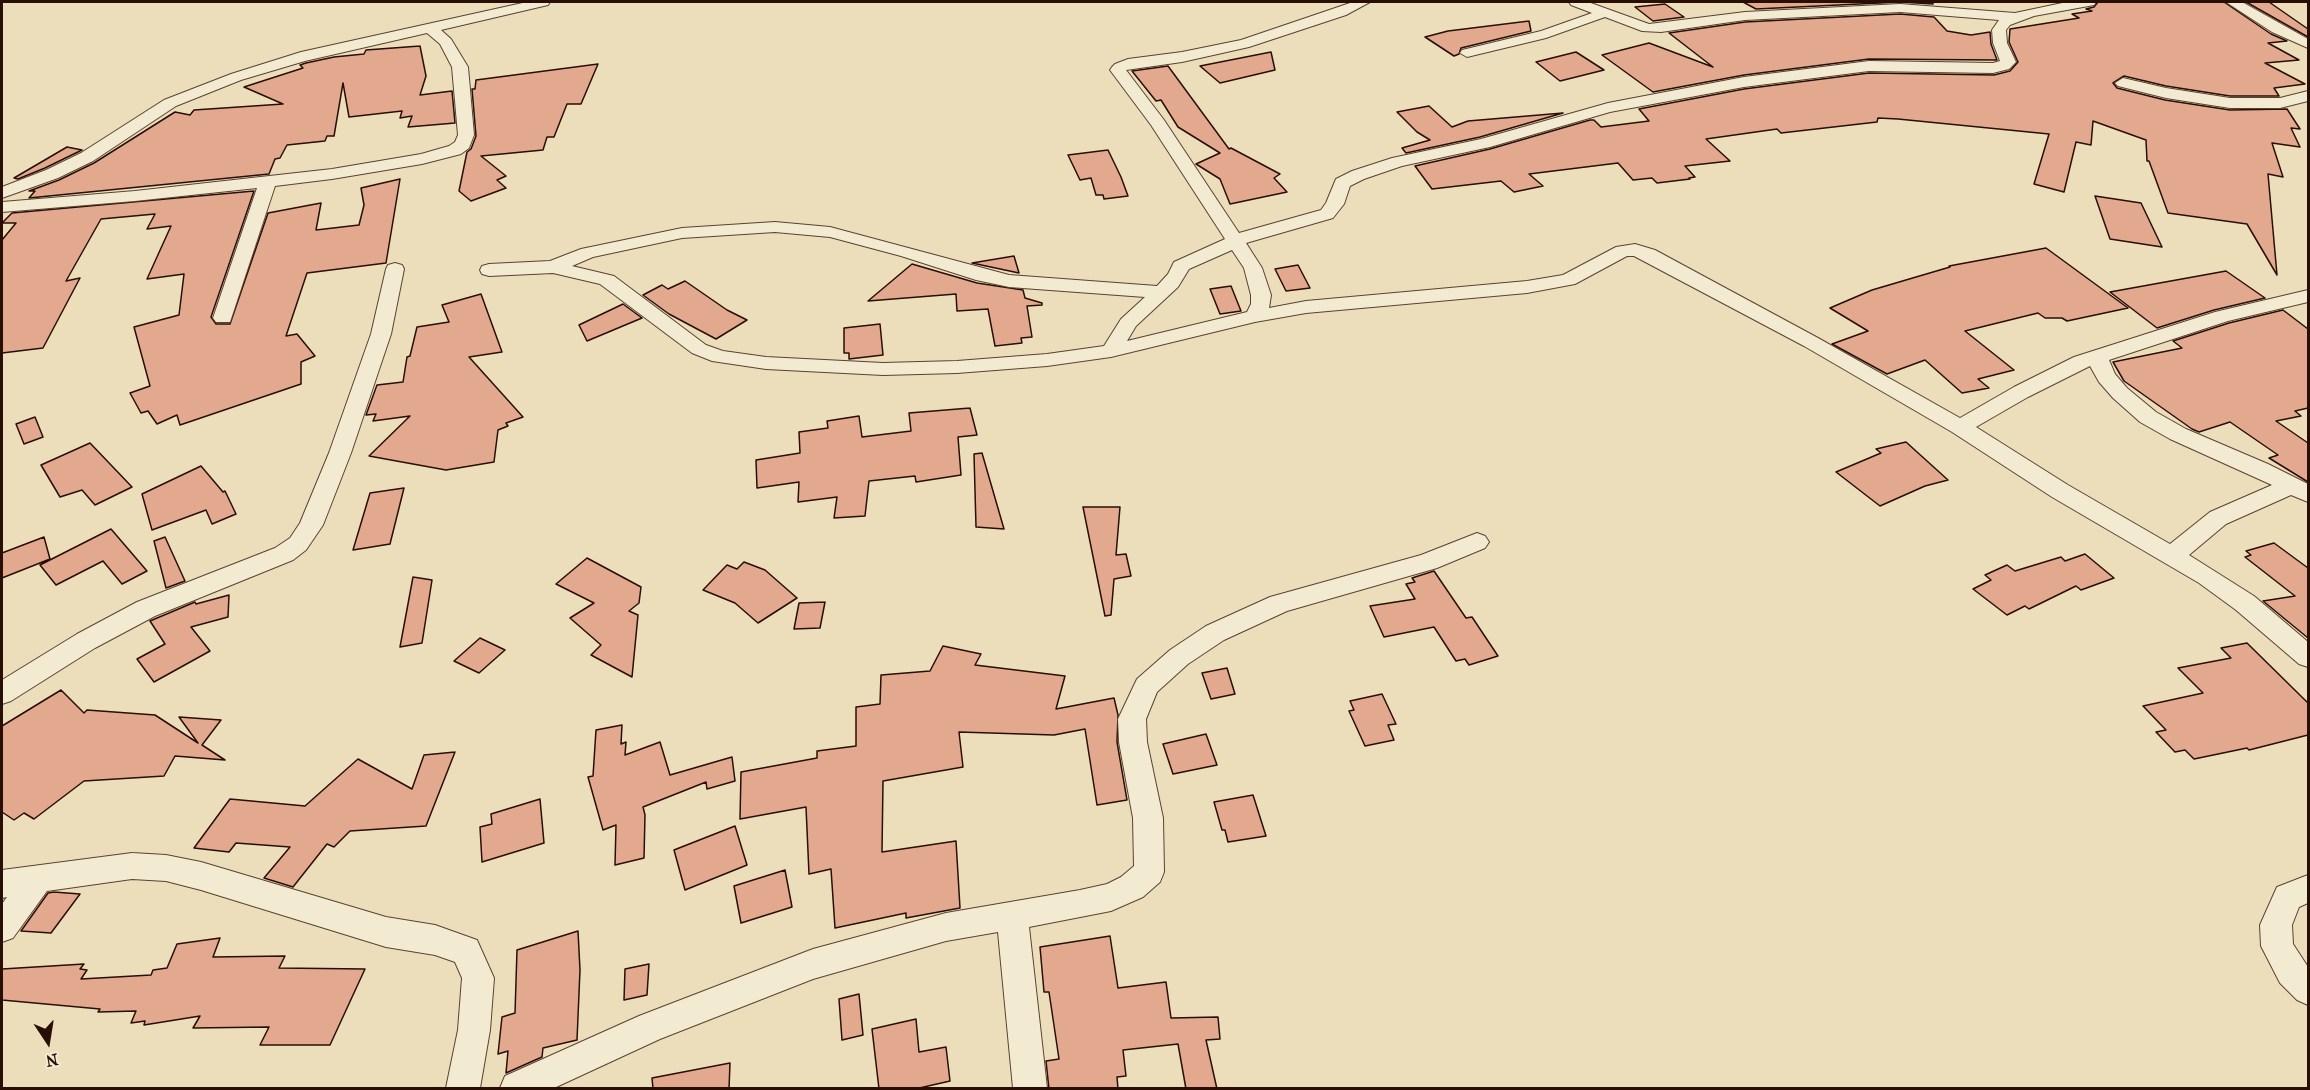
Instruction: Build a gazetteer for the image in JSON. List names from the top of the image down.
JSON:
{
  "north": "bottom"
}
